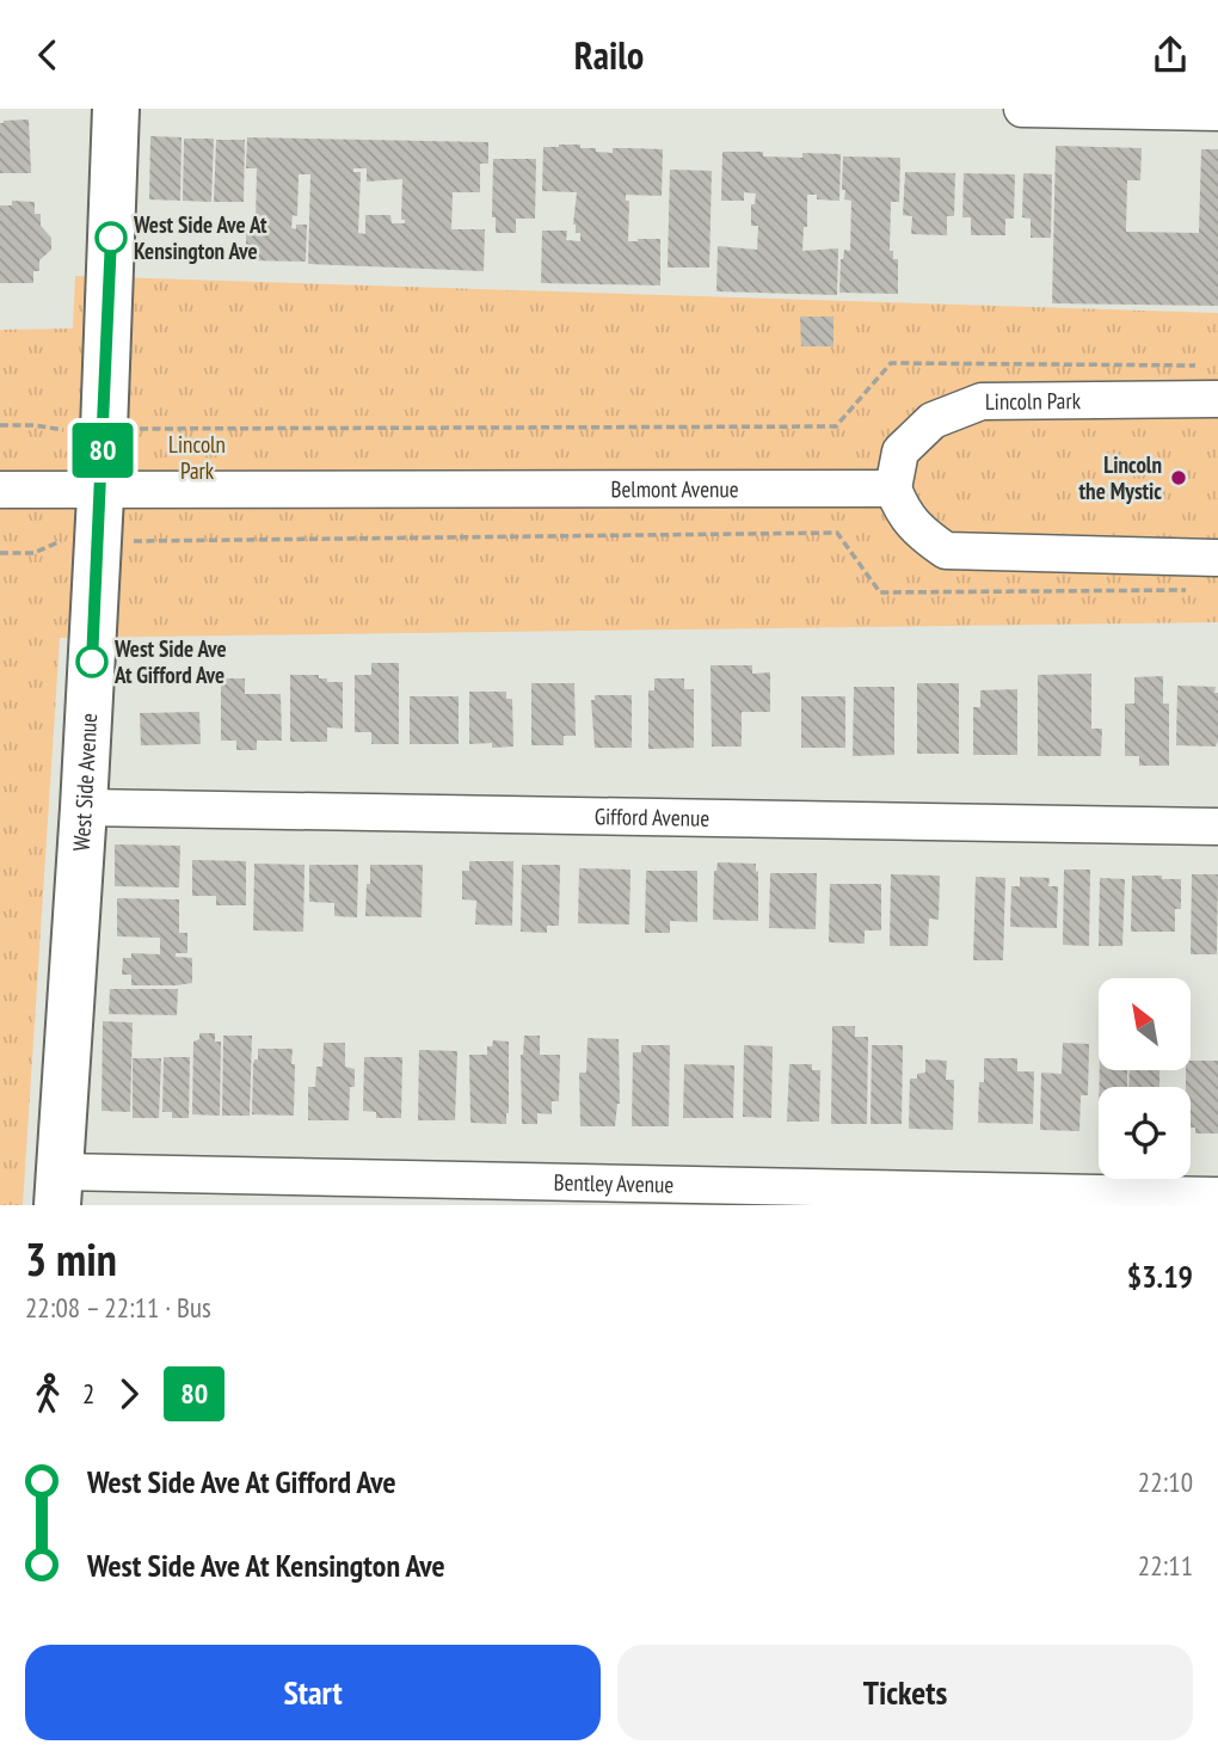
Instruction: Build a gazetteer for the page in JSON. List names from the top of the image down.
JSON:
{
  "streets": {
    "main road": ["West Side Avenue"],
    "street": [
      "Lincoln Park",
      "Belmont Avenue",
      "Gifford Avenue",
      "Bentley Avenue"
    ]
  },
  "crossings": [
    ["Lincoln Park", "Belmont Avenue"],
    ["Belmont Avenue", "West Side Avenue"],
    ["West Side Avenue", "Gifford Avenue"],
    ["West Side Avenue", "Bentley Avenue"]
  ],
  "parks": ["Lincoln Park"],
  "places": ["West Side Ave At Kensington Ave", "Lincoln the Mystic", "West Side Ave At Gifford Ave"],
  "lines": ["bus line 80"],
  "north": "top left",
  "page": {
    "header": "Railo",
    "on_map": "80",
    "heading": ["3 min", "22:08 – 22:11 · Bus", "$3.19"],
    "legs": ["2", "80"],
    "list": [
      {
        "name": "West Side Ave At Gifford Ave",
        "value": "22:10"
      },
      {
        "name": "West Side Ave At Kensington Ave",
        "value": "22:11"
      }
    ],
    "buttons": ["Start", "Tickets"]
  }
}
